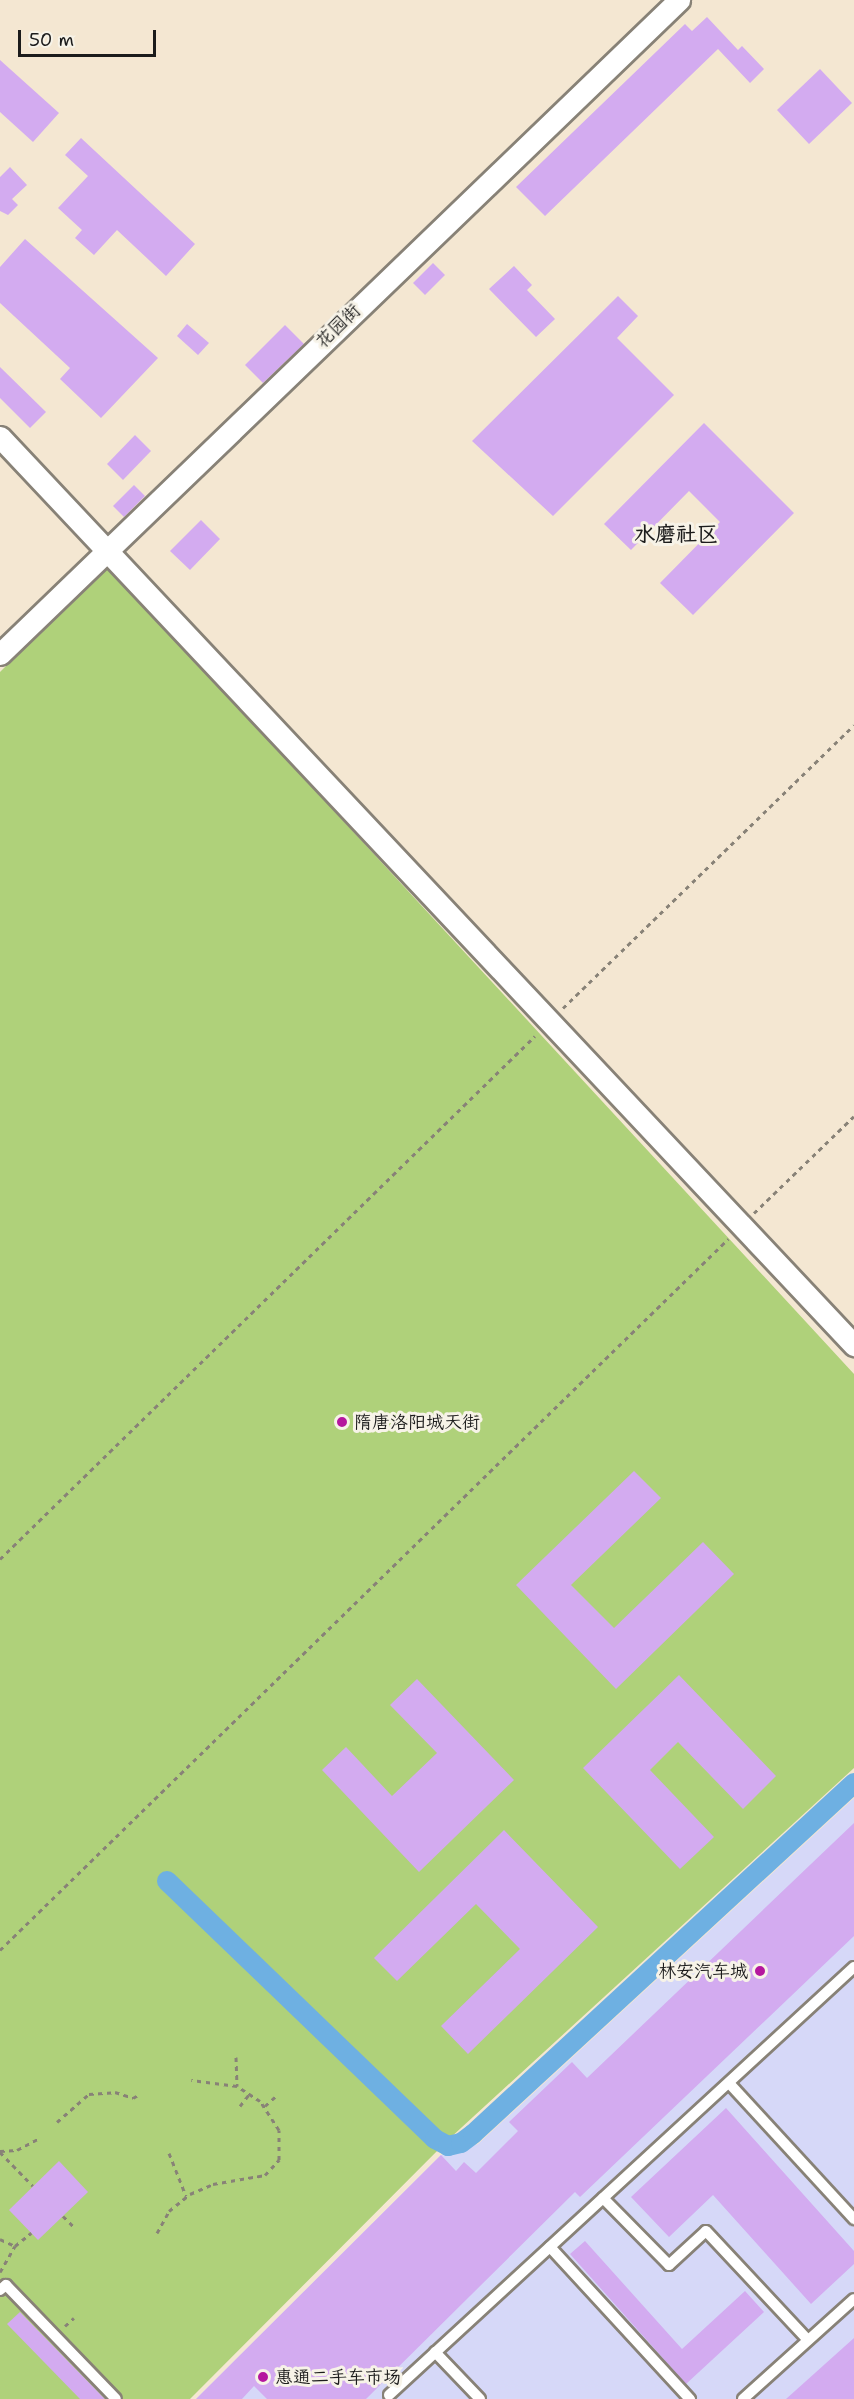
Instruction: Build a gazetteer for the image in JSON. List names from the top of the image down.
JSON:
{
  "streets": {
    "street": ["花园街"]
  },
  "districts": ["水磨社区"],
  "places": ["隋唐洛阳城天街", "林安汽车城", "惠通二手车市场"],
  "scale_bar": "50 m"
}
